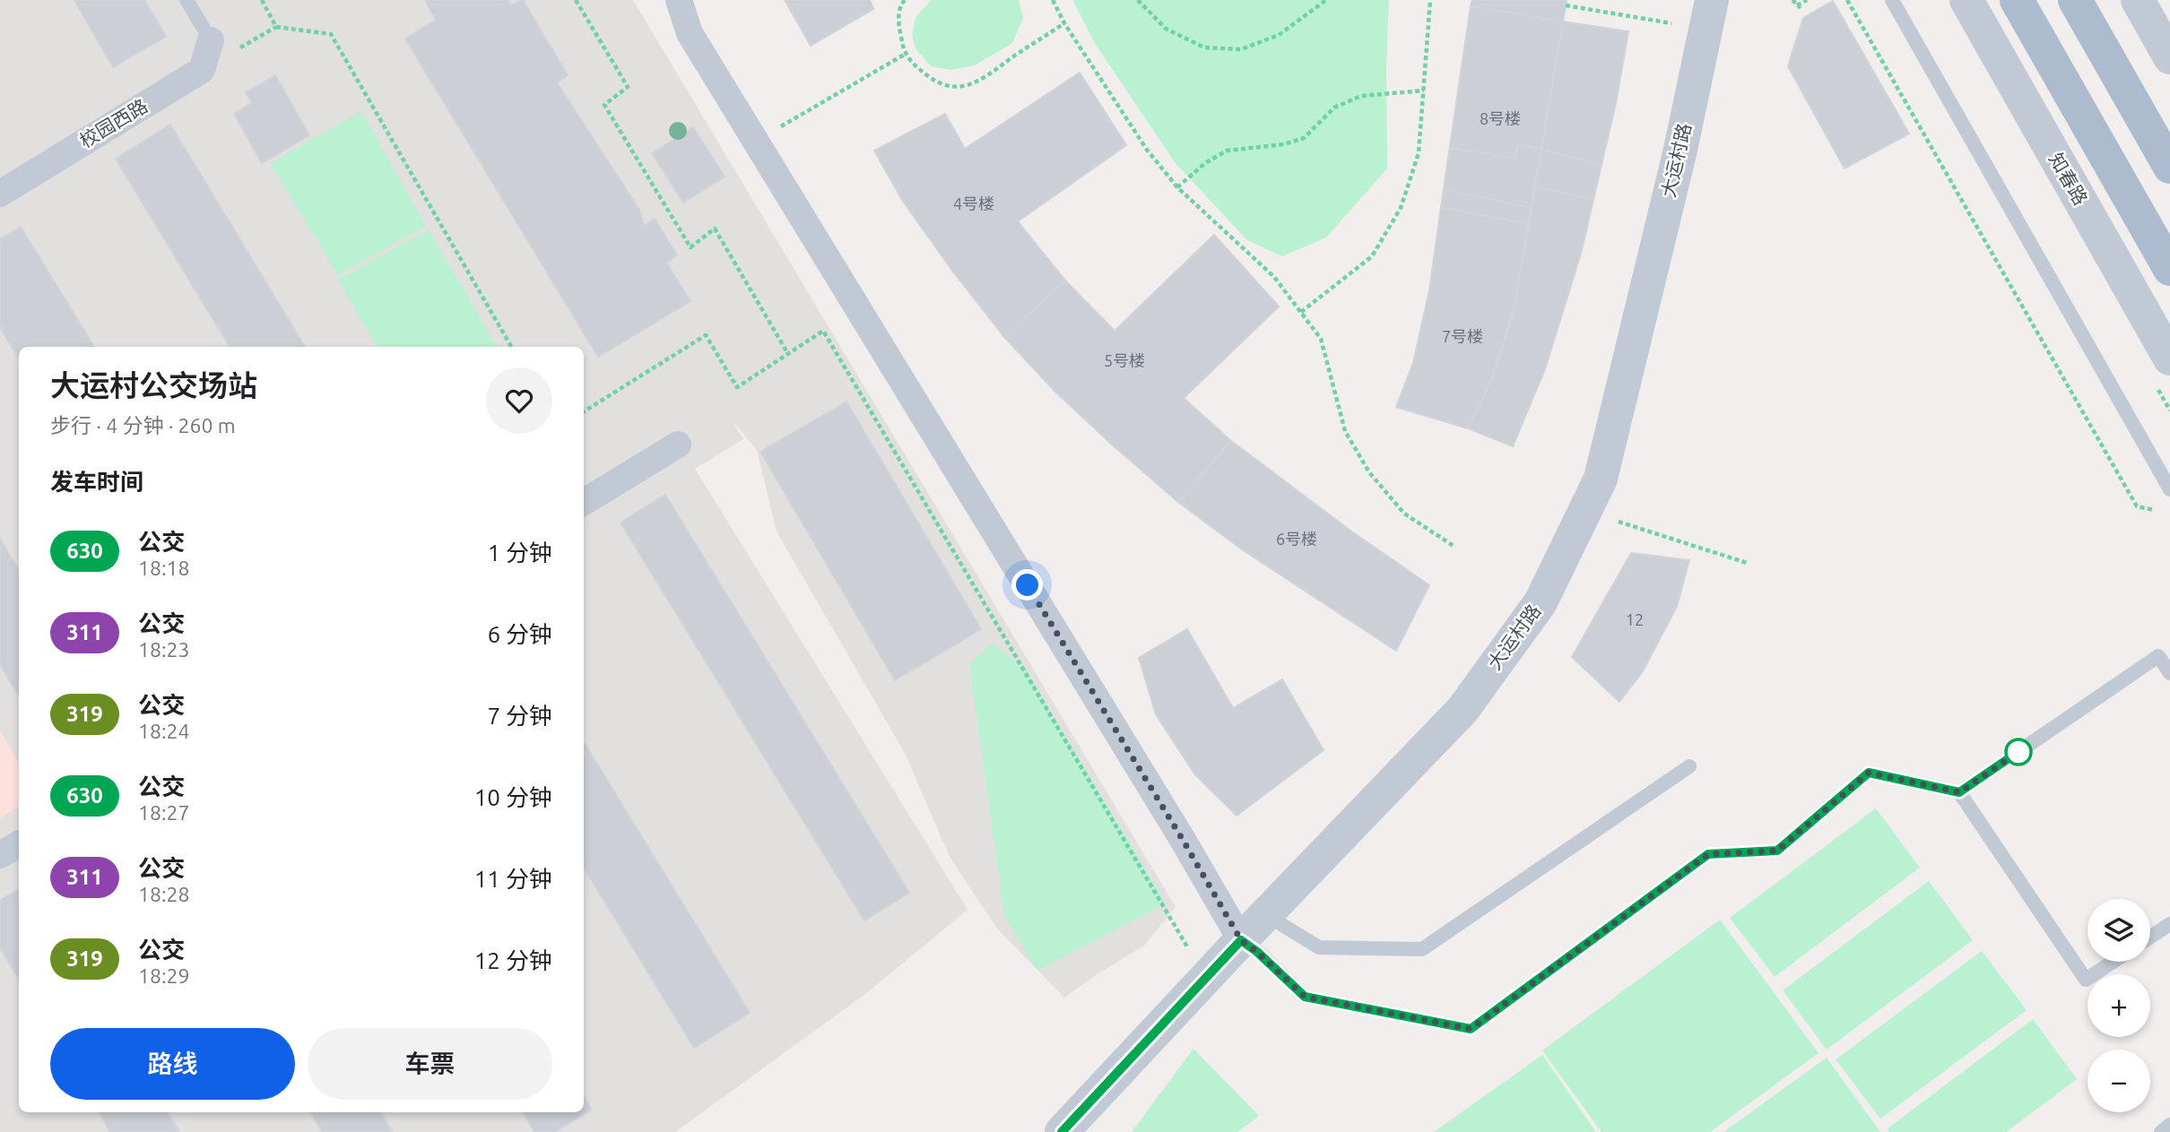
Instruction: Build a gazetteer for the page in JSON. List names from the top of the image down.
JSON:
{
  "streets": {
    "street": ["校园西路", "大运村路", "知春路"]
  },
  "lines": ["bus line 630"],
  "house_numbers": [
    "8号楼",
    "4号楼",
    "7号楼",
    "5号楼",
    "6号楼",
    "12"
  ],
  "page": {
    "heading": [
      ["大运村公交场站", "步行 · 4 分钟 · 260 m"],
      "发车时间"
    ],
    "list": [
      {
        "mark": "630",
        "name": "公交",
        "note": "18:18",
        "value": "1 分钟"
      },
      {
        "mark": "311",
        "name": "公交",
        "note": "18:23",
        "value": "6 分钟"
      },
      {
        "mark": "319",
        "name": "公交",
        "note": "18:24",
        "value": "7 分钟"
      },
      {
        "mark": "630",
        "name": "公交",
        "note": "18:27",
        "value": "10 分钟"
      },
      {
        "mark": "311",
        "name": "公交",
        "note": "18:28",
        "value": "11 分钟"
      },
      {
        "mark": "319",
        "name": "公交",
        "note": "18:29",
        "value": "12 分钟"
      }
    ],
    "map_buttons": ["+", "−"],
    "buttons": ["路线", "车票"]
  }
}
